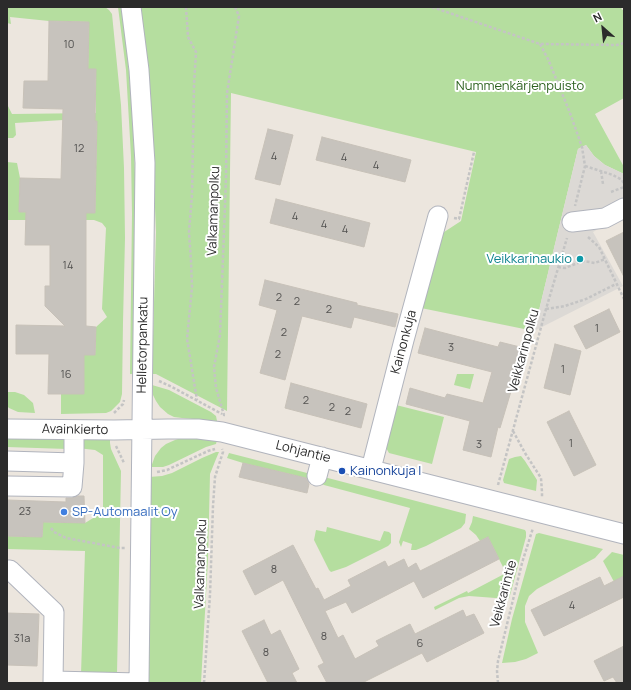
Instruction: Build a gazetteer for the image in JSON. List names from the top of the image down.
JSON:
{
  "streets": {
    "street": [
      "Kainonkuja",
      "Helletorpankatu",
      "Avainkierto",
      "Lohjantie"
    ],
    "path": ["Valkamanpolku", "Veikkarinpolku", "Veikkarintie"]
  },
  "crossings": [
    ["Valkamanpolku", "Lohjantie"],
    ["Kainonkuja", "Lohjantie"],
    ["Helletorpankatu", "Avainkierto"],
    ["Helletorpankatu", "Lohjantie"],
    ["Veikkarinpolku", "Veikkarintie"],
    ["Avainkierto", "Lohjantie"],
    ["Lohjantie", "Veikkarintie"]
  ],
  "parks": ["Nummenkärjenpuisto"],
  "places": ["Veikkarinaukio", "Kainonkuja I", "SP-Automaalit Oy"],
  "house_numbers": [
    "10",
    "12",
    "4",
    "4",
    "4",
    "4",
    "4",
    "4",
    "14",
    "2",
    "2",
    "2",
    "1",
    "2",
    "3",
    "2",
    "1",
    "16",
    "2",
    "2",
    "2",
    "1",
    "3",
    "23",
    "8",
    "4",
    "8",
    "31a",
    "6",
    "8"
  ],
  "north": "top left"
}
